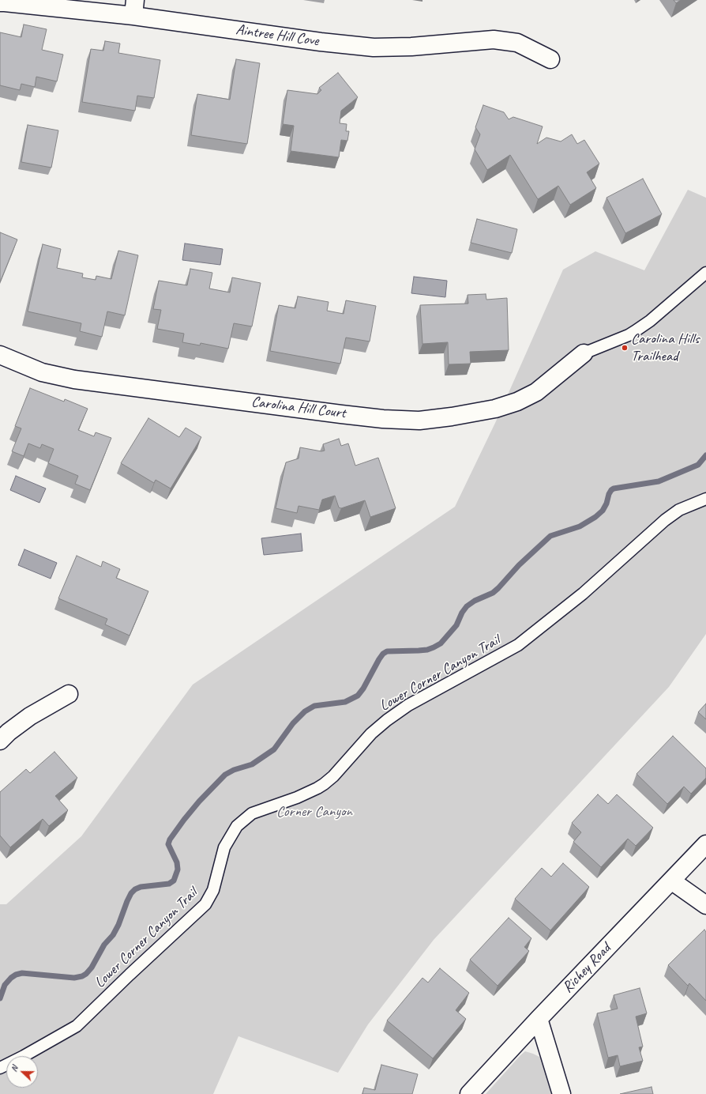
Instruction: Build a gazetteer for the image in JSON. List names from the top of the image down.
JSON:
{
  "streets": {
    "street": ["Aintree Hill Cove", "Carolina Hill Court", "Richey Road"],
    "lane": ["Lower Corner Canyon Trail"]
  },
  "parks": ["Corner Canyon"],
  "places": ["Carolina Hills Trailhead"],
  "north": "left"
}
